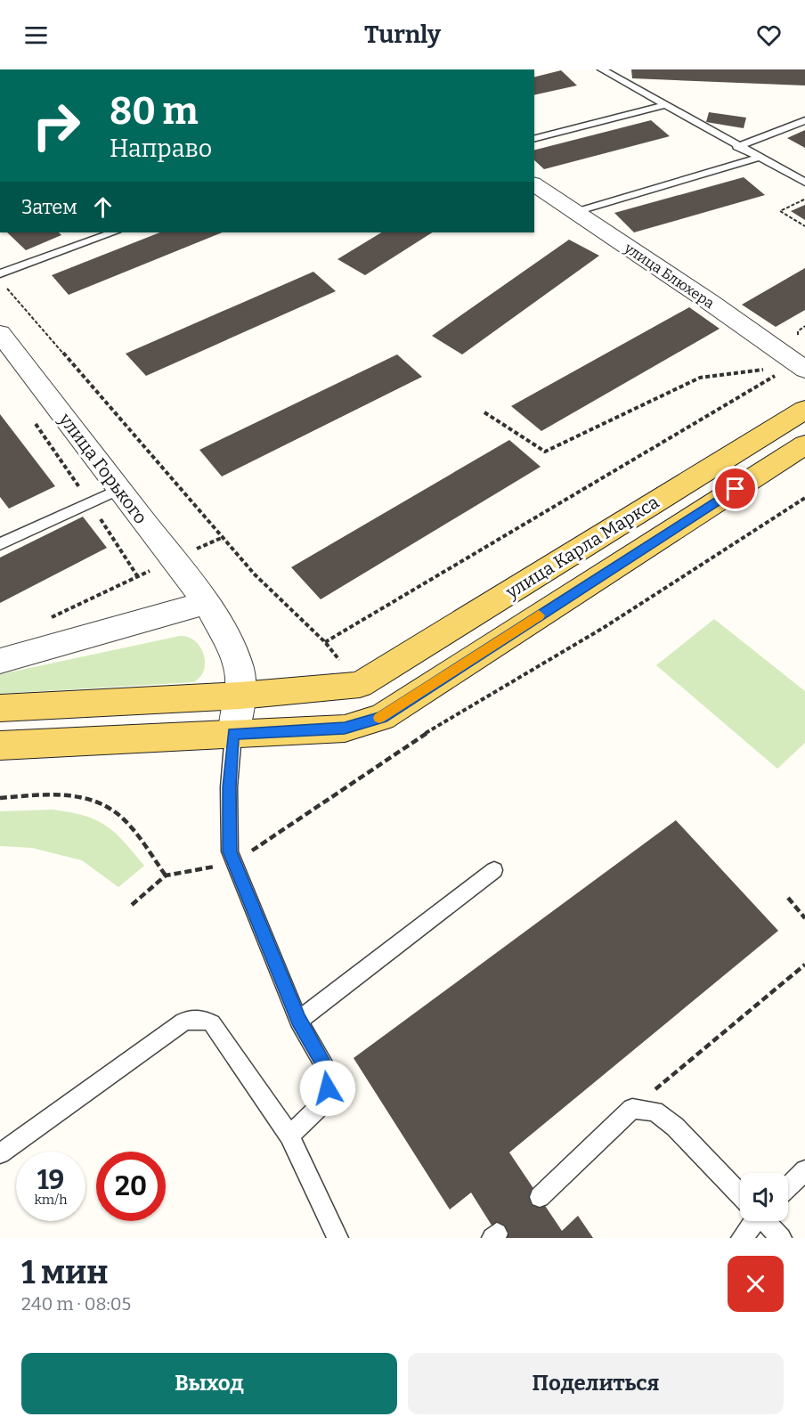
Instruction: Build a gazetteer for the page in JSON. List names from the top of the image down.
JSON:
{
  "streets": {
    "main road": ["улица Карла Маркса"],
    "street": ["улица Блюхера", "улица Горького"]
  },
  "crossings": [
    ["улица Горького", "улица Карла Маркса"]
  ],
  "page": {
    "header": "Turnly",
    "turn": ["80 m", "Направо"],
    "then": "Затем",
    "speed": "19 km/h",
    "limit": "20",
    "heading": ["1 мин", "240 m · 08:05"],
    "buttons": ["Выход", "Поделиться"]
  }
}
